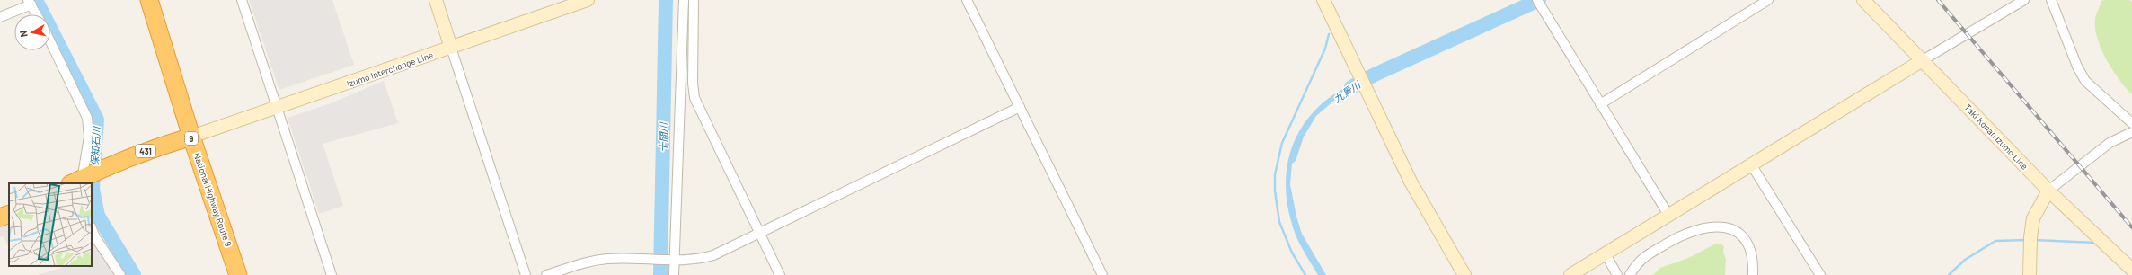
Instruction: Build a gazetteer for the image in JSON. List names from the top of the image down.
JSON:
{
  "streets": {
    "highway": ["9", "431", "National Highway Route 9"],
    "street": ["Izumo Interchange Line", "Taki Konan Izumo Line"]
  },
  "crossings": [
    ["Izumo Interchange Line", "431"],
    ["Izumo Interchange Line", "National Highway Route 9"],
    ["431", "National Highway Route 9"]
  ],
  "water": ["九景川", "十間川", "保知石川"],
  "north": "left"
}
